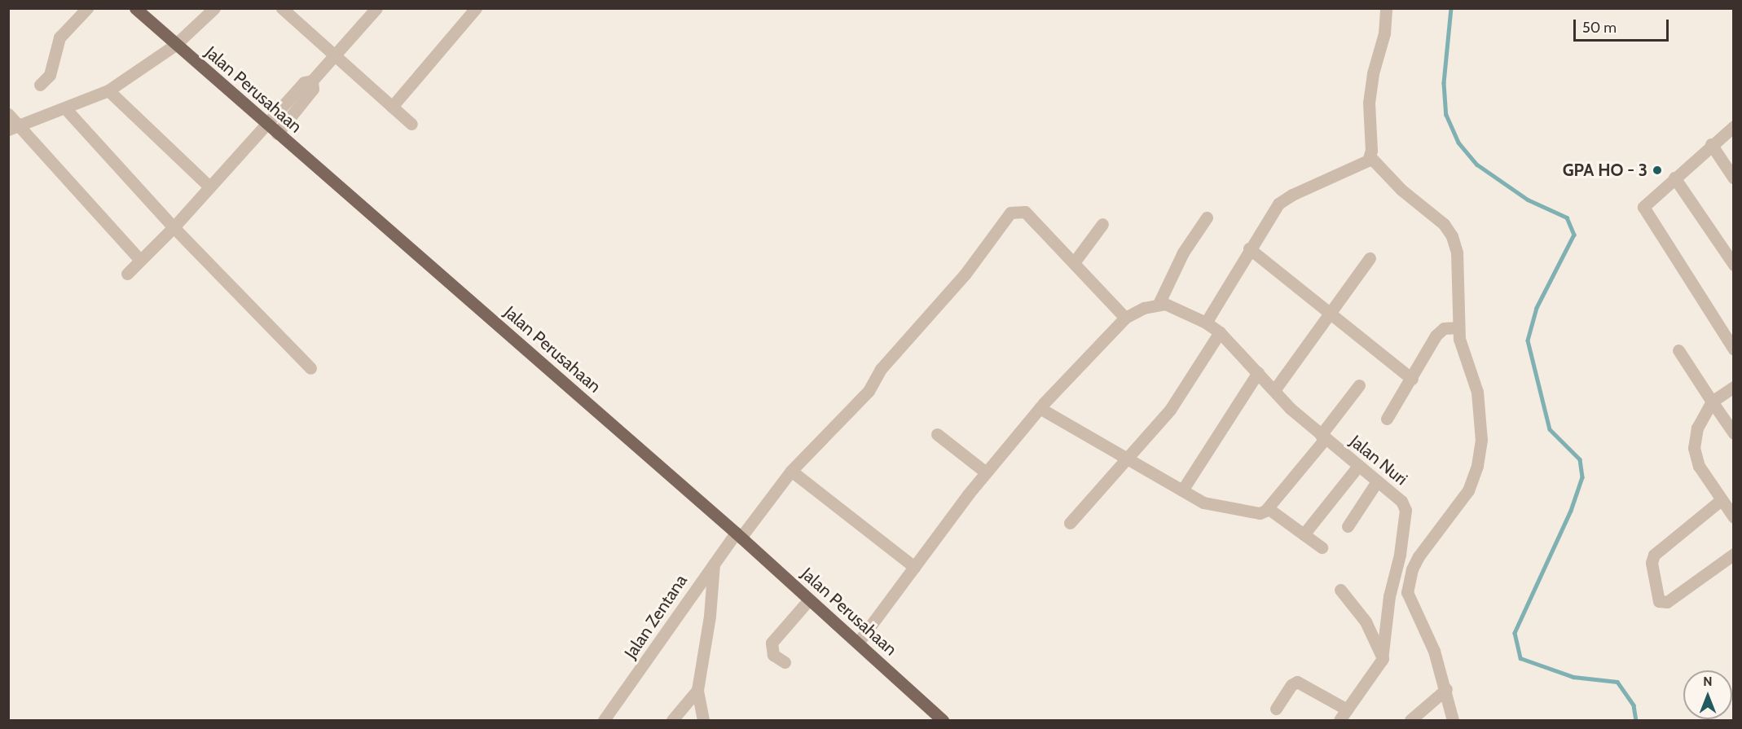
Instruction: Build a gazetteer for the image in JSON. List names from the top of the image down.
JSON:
{
  "streets": {
    "main road": ["Jalan Perusahaan"],
    "street": ["Jalan Nuri", "Jalan Zentana"]
  },
  "crossings": [
    ["Jalan Perusahaan", "Jalan Zentana"]
  ],
  "places": ["GPA HO - 3"],
  "scale_bar": "50 m",
  "north": "top"
}
